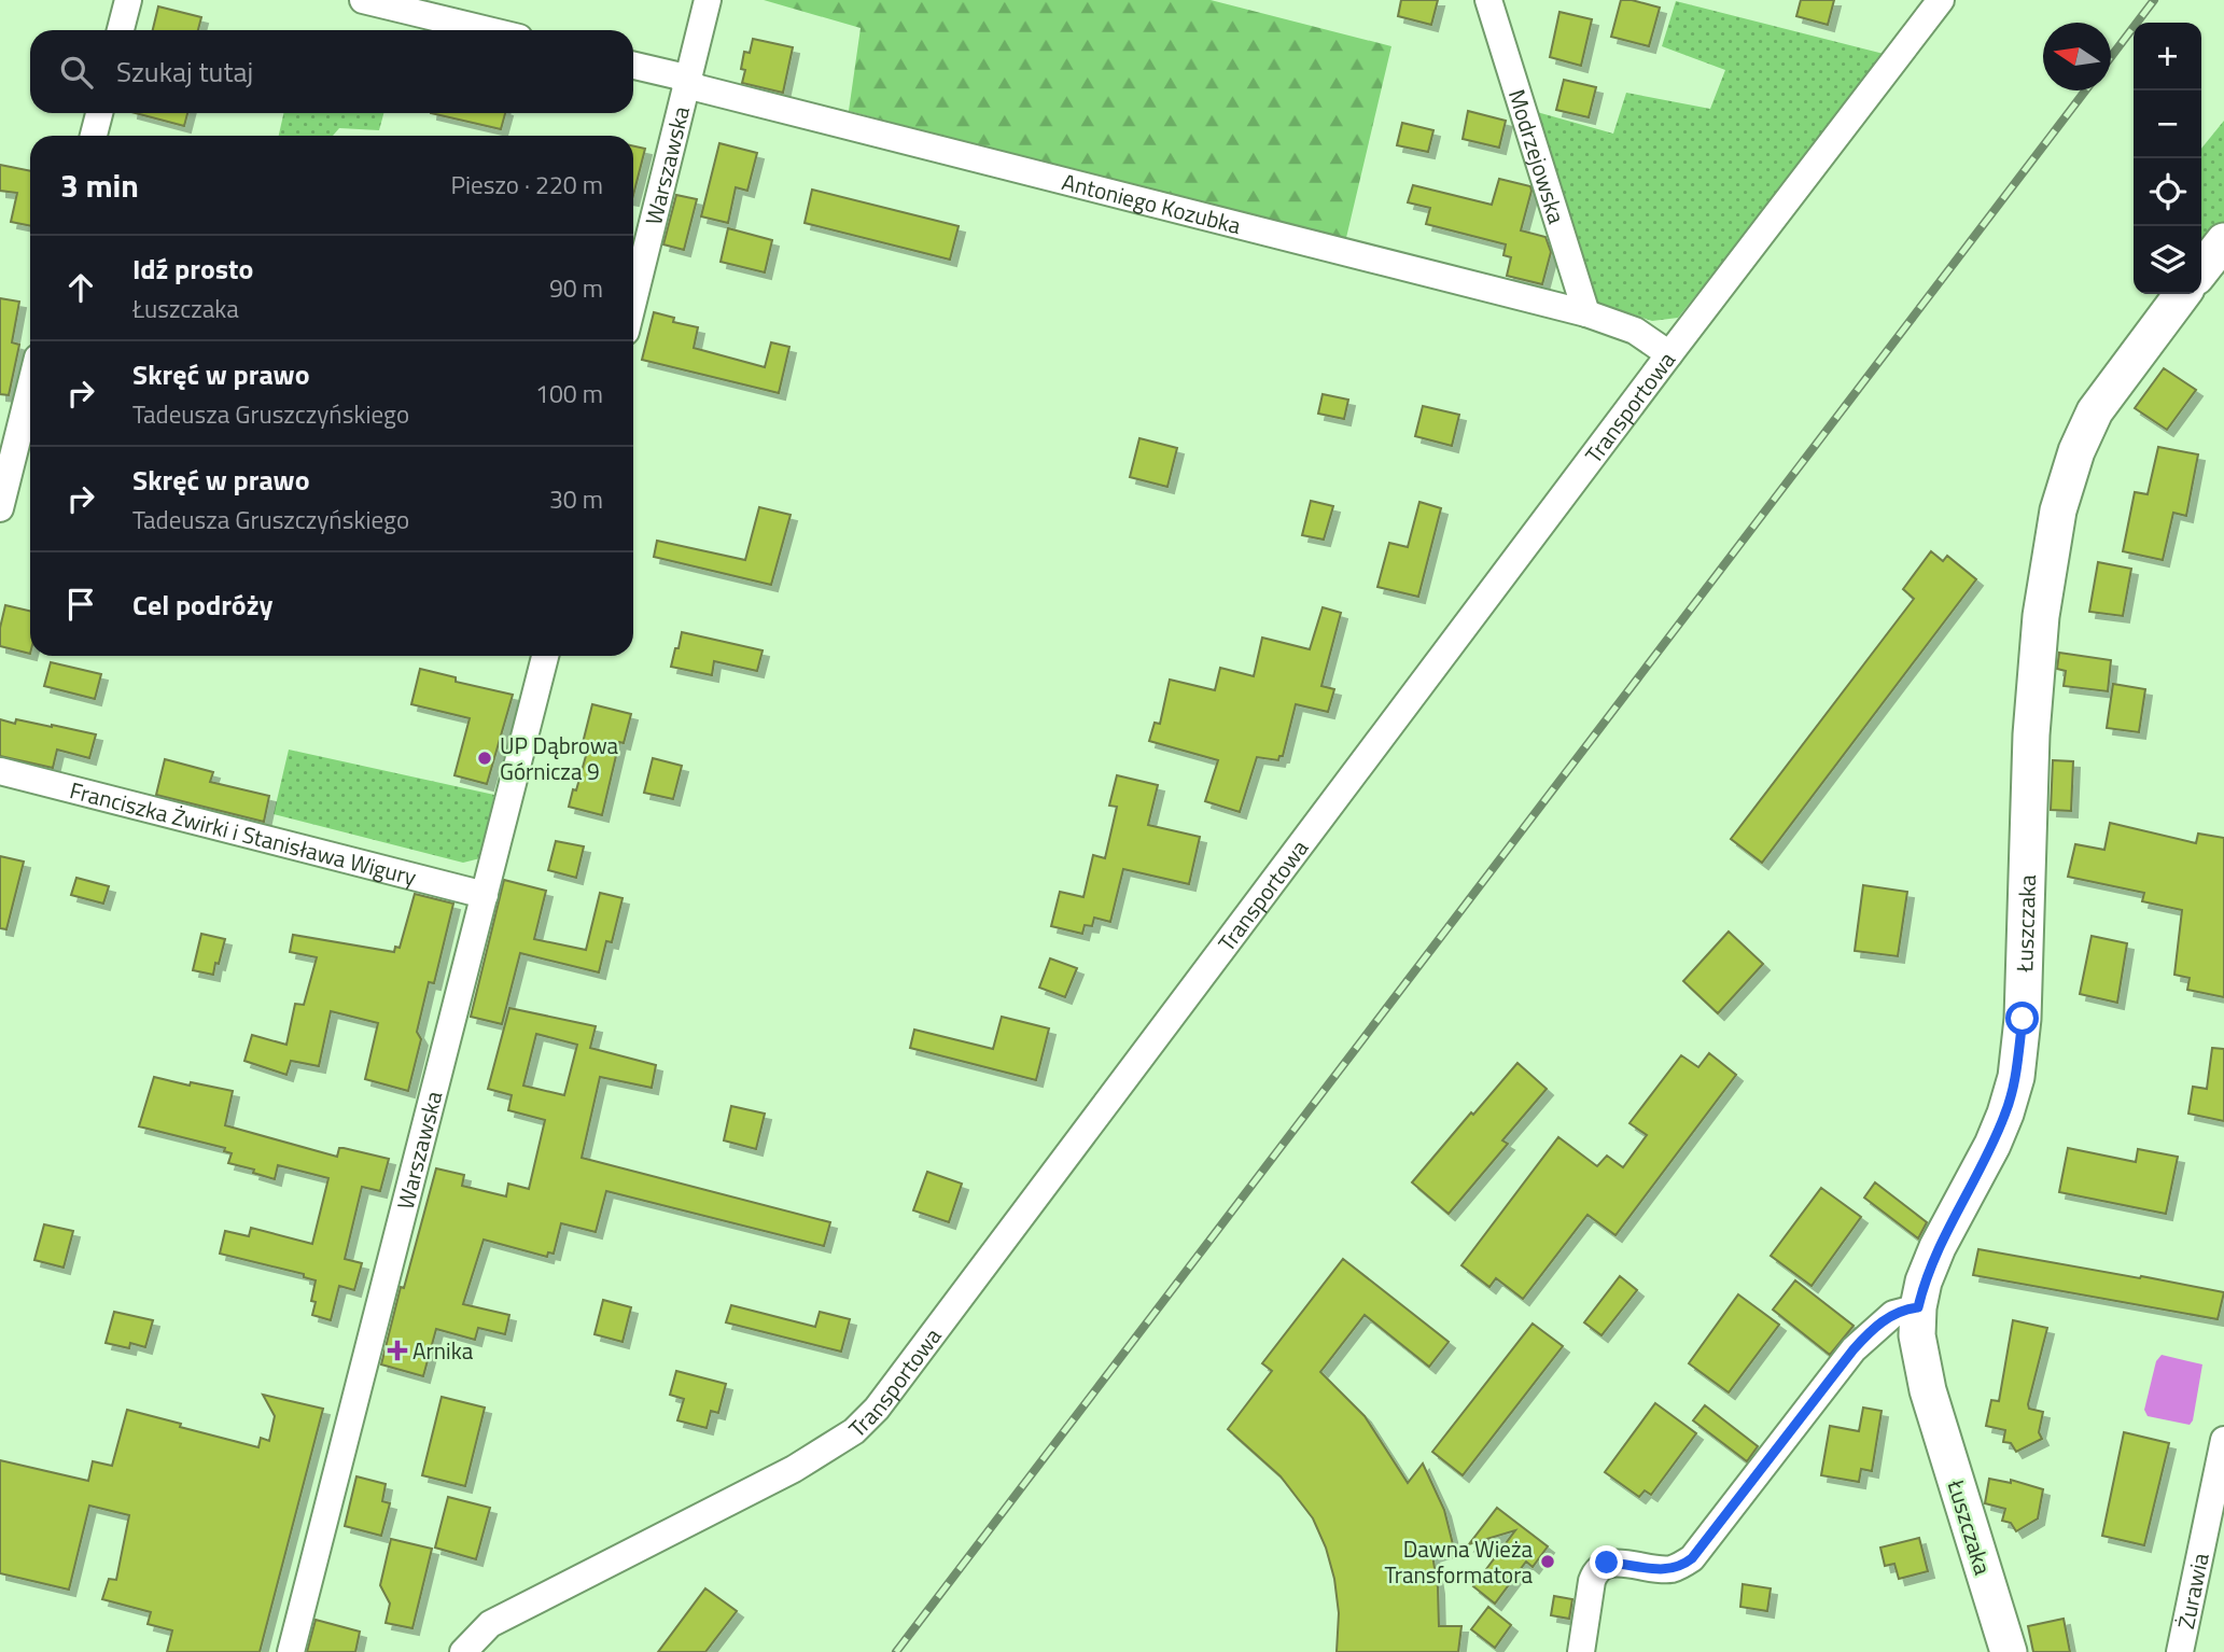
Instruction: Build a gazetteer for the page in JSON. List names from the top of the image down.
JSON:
{
  "streets": {
    "street": [
      "Modrzejowska",
      "Warszawska",
      "Antoniego Kozubka",
      "Transportowa",
      "Franciszka Żwirki i Stanisława Wigury",
      "Łuszczaka",
      "Żurawia"
    ]
  },
  "crossings": [
    ["Modrzejowska", "Antoniego Kozubka"],
    ["Warszawska", "Antoniego Kozubka"],
    ["Warszawska", "Franciszka Żwirki i Stanisława Wigury"],
    ["Antoniego Kozubka", "Transportowa"]
  ],
  "places": {
    "other": ["UP Dąbrowa Górnicza 9", "Dawna Wieża Transformatora"],
    "health": ["Arnika"]
  },
  "north": "left",
  "page": {
    "map_buttons": ["+", "−"],
    "search": "Szukaj tutaj",
    "heading": ["3 min", "Pieszo · 220 m"],
    "list": [
      ["Idź prosto", "Łuszczaka", "90 m"],
      ["Skręć w prawo", "Tadeusza Gruszczyńskiego", "100 m"],
      ["Skręć w prawo", "Tadeusza Gruszczyńskiego", "30 m"],
      "Cel podróży"
    ]
  }
}
